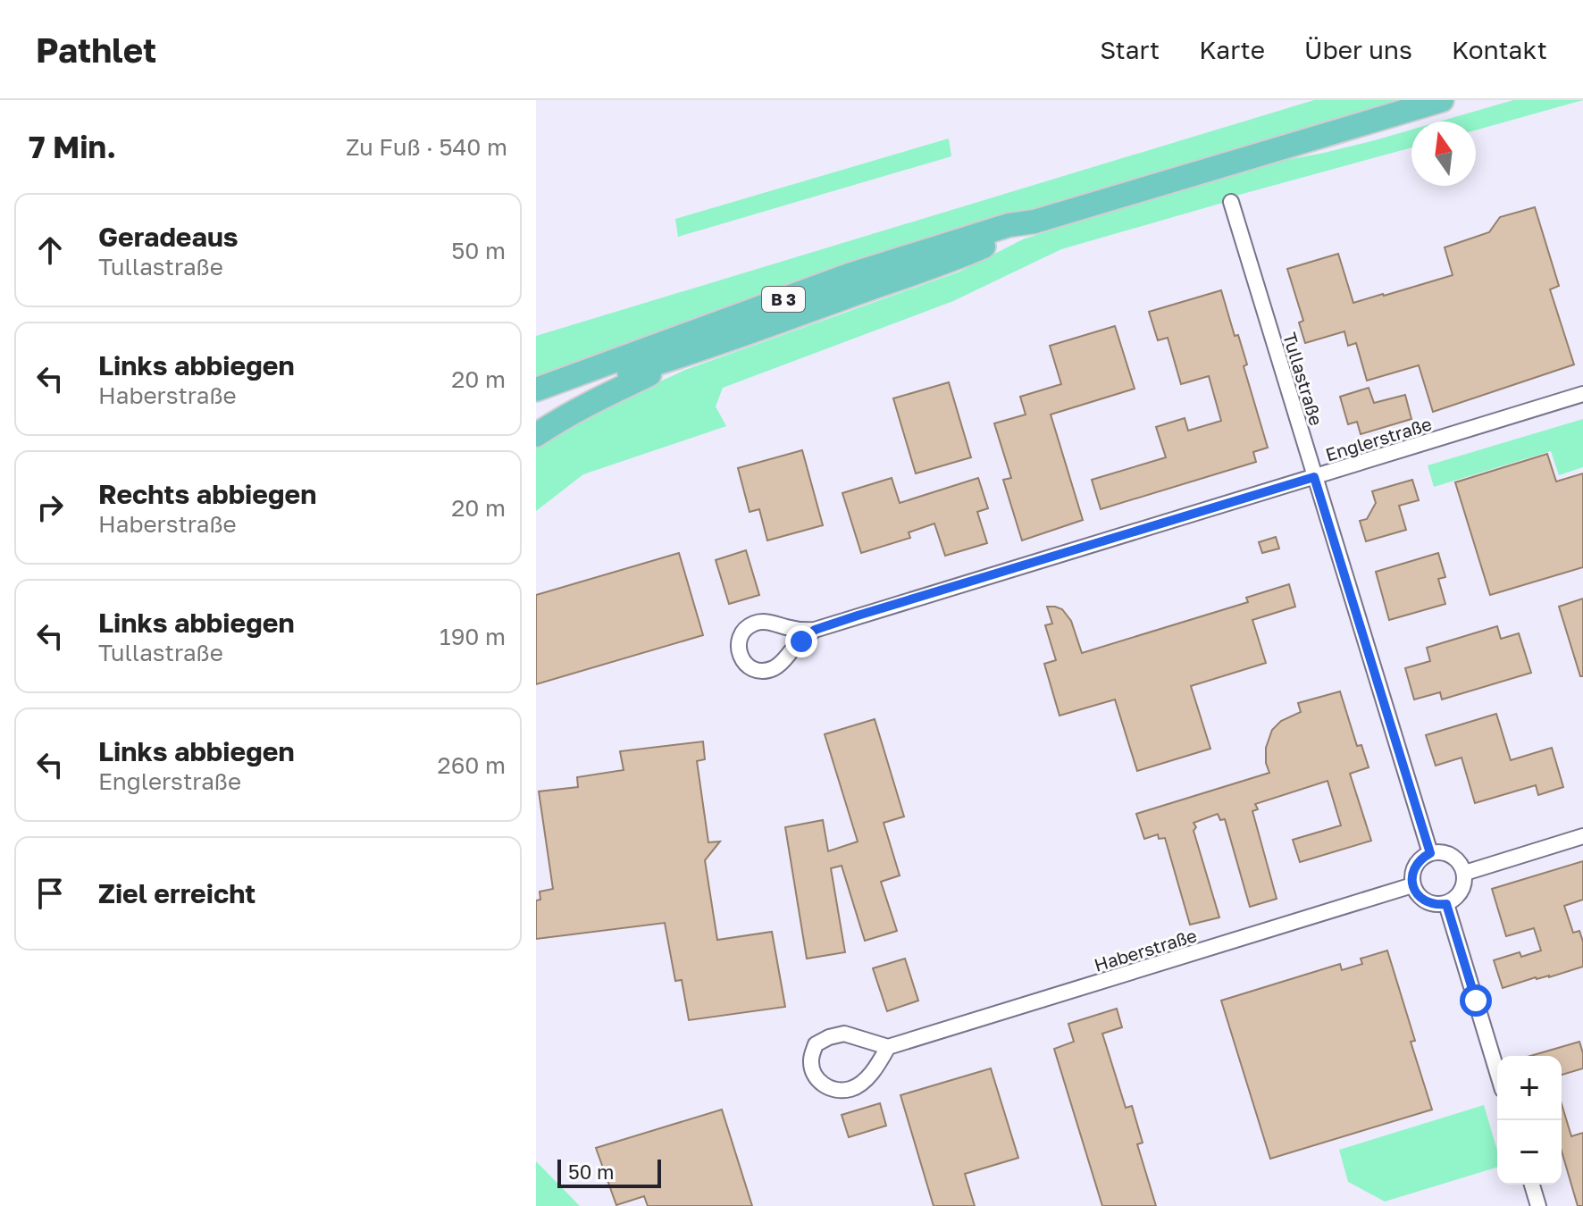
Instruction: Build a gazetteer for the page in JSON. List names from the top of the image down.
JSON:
{
  "streets": {
    "main road": ["B 3"],
    "street": ["Tullastraße", "Englerstraße", "Haberstraße"]
  },
  "crossings": [
    ["Tullastraße", "Englerstraße"],
    ["Tullastraße", "Haberstraße"]
  ],
  "scale_bar": "50 m",
  "north": "top",
  "page": {
    "header": "Pathlet",
    "nav": [
      "Start",
      "Karte",
      "Über uns",
      "Kontakt"
    ],
    "heading": ["7 Min.", "Zu Fuß · 540 m"],
    "list": [
      ["Geradeaus", "Tullastraße", "50 m"],
      ["Links abbiegen", "Haberstraße", "20 m"],
      ["Rechts abbiegen", "Haberstraße", "20 m"],
      ["Links abbiegen", "Tullastraße", "190 m"],
      ["Links abbiegen", "Englerstraße", "260 m"],
      "Ziel erreicht"
    ],
    "map_buttons": ["+", "−"],
    "scale": "50 m"
  }
}
